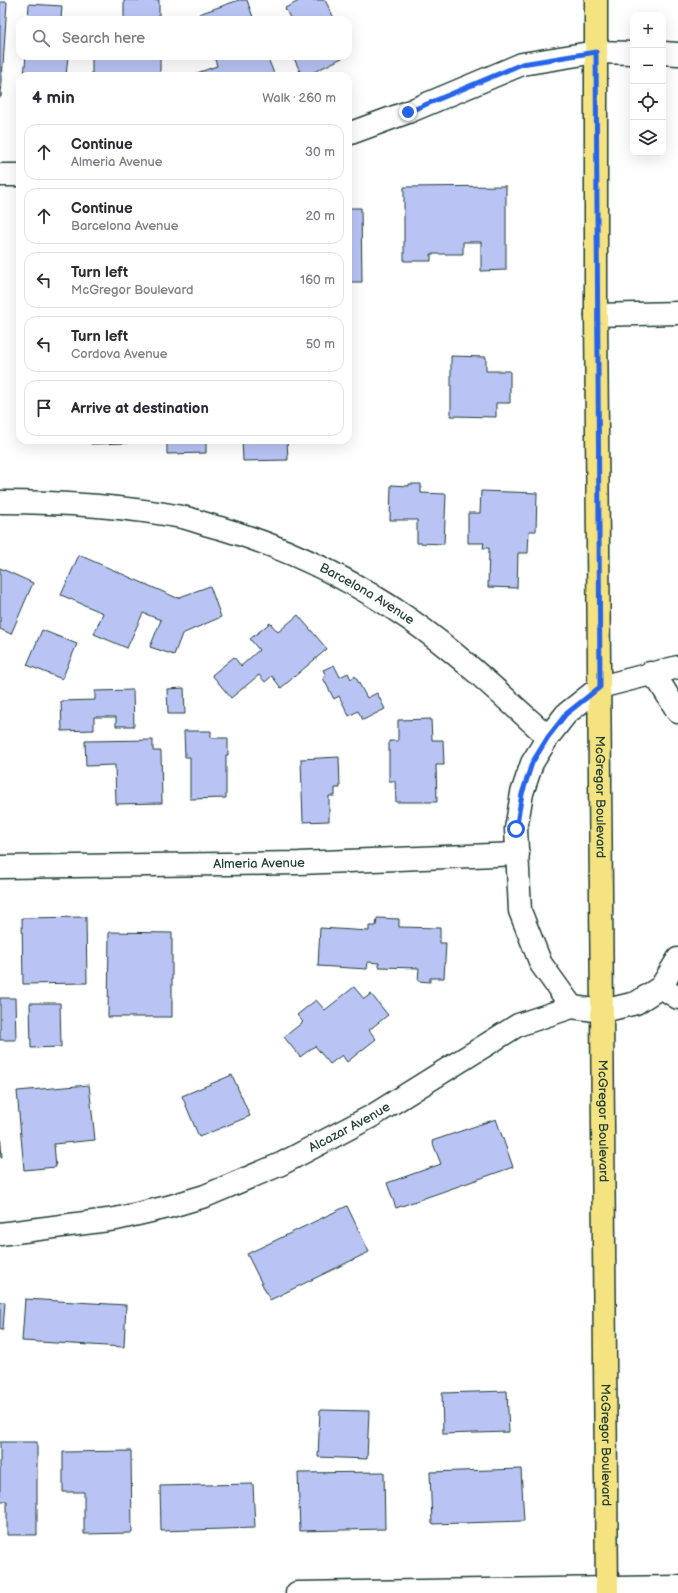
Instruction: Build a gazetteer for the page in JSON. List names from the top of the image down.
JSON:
{
  "streets": {
    "main road": ["McGregor Boulevard"],
    "street": ["Barcelona Avenue", "Almeria Avenue", "Alcazar Avenue"]
  },
  "crossings": [
    ["McGregor Boulevard", "Alcazar Avenue"]
  ],
  "page": {
    "map_buttons": ["+", "−"],
    "search": "Search here",
    "heading": ["4 min", "Walk · 260 m"],
    "list": [
      ["Continue", "Almeria Avenue", "30 m"],
      ["Continue", "Barcelona Avenue", "20 m"],
      ["Turn left", "McGregor Boulevard", "160 m"],
      ["Turn left", "Cordova Avenue", "50 m"],
      "Arrive at destination"
    ]
  }
}
